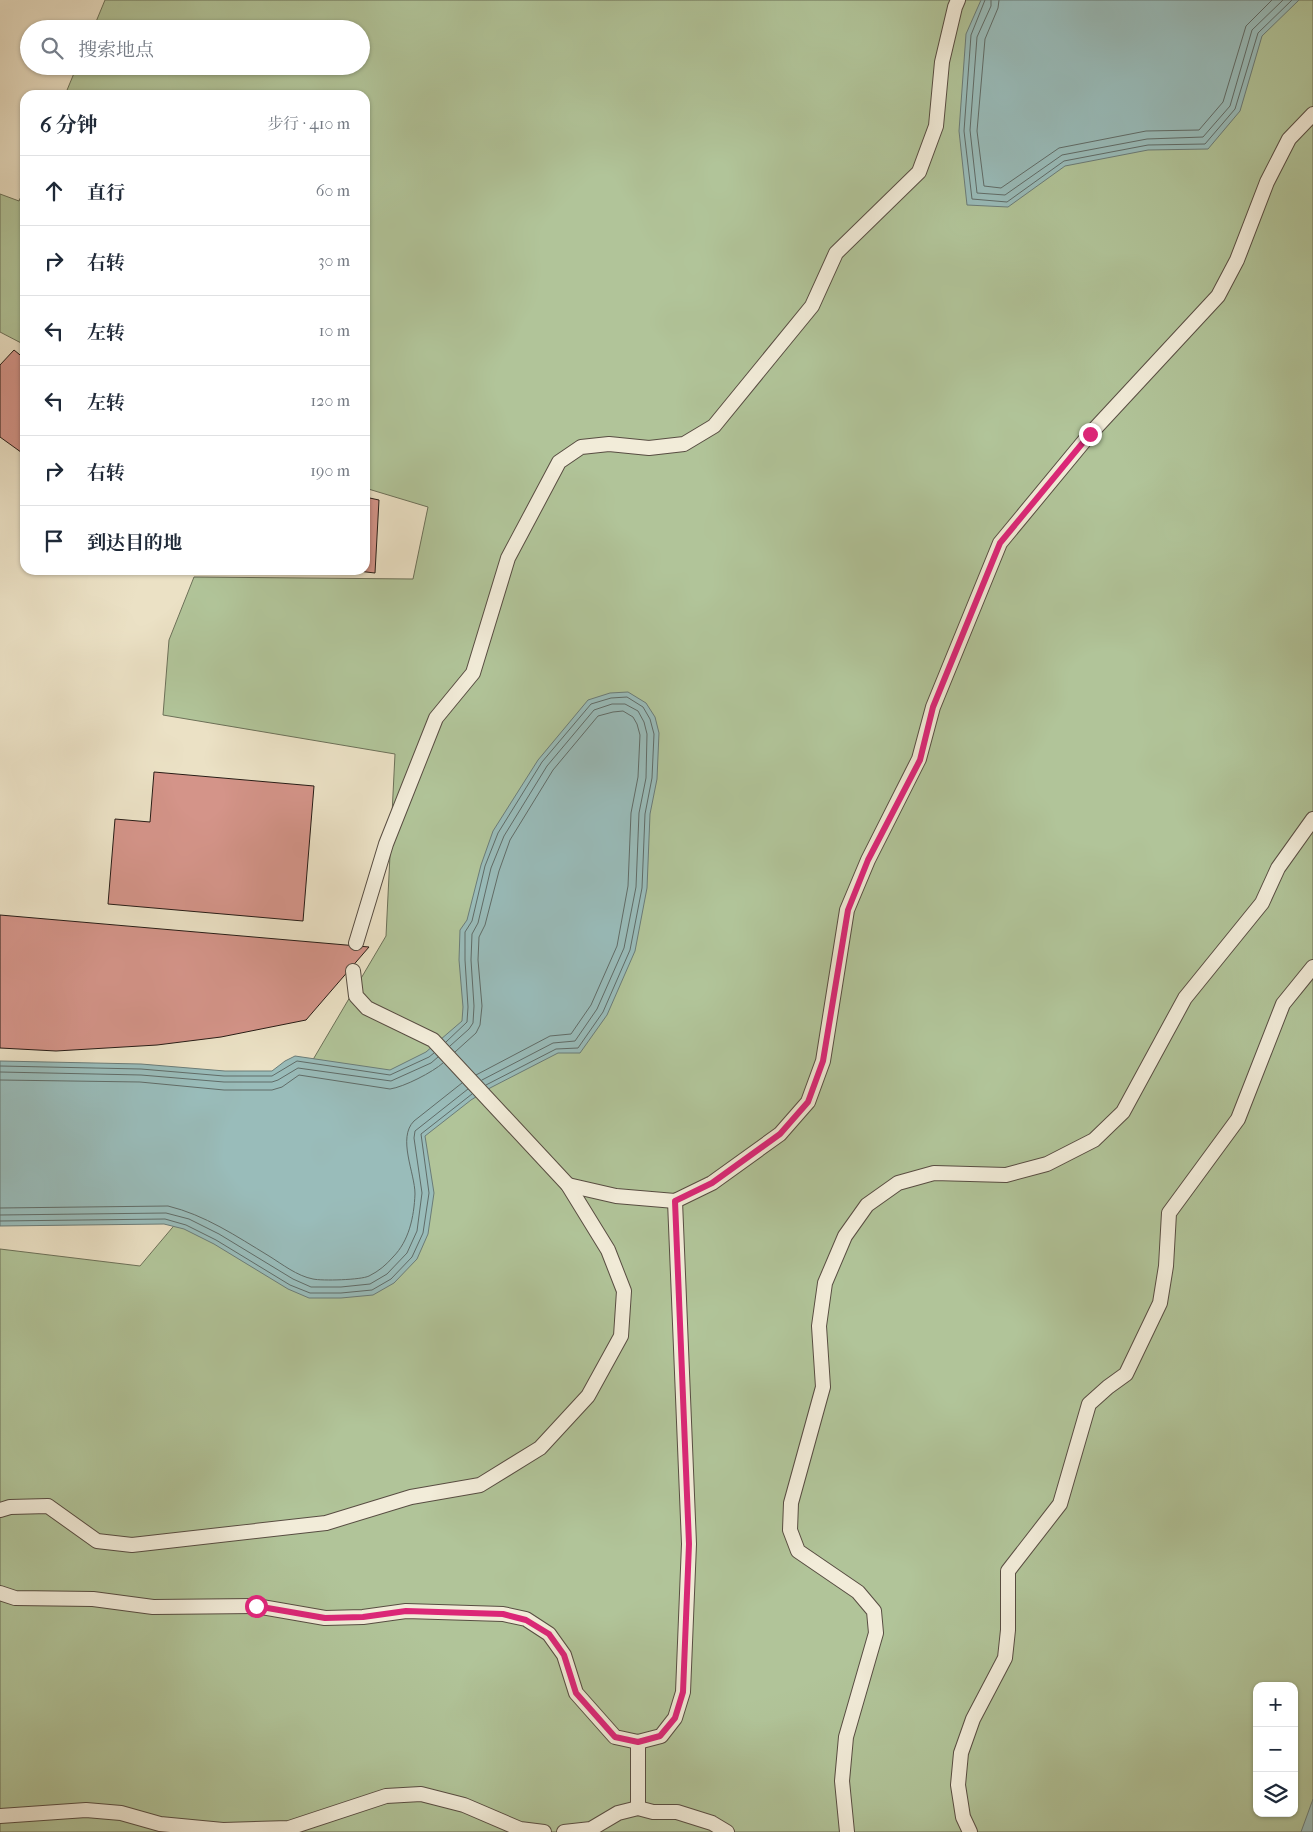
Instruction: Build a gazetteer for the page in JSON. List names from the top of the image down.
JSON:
{
  "page": {
    "search": "搜索地点",
    "heading": ["6 分钟", "步行 · 410 m"],
    "list": [
      ["直行", "60 m"],
      ["右转", "30 m"],
      ["左转", "10 m"],
      ["左转", "120 m"],
      ["右转", "190 m"],
      "到达目的地"
    ],
    "map_buttons": ["+", "−"]
  }
}
